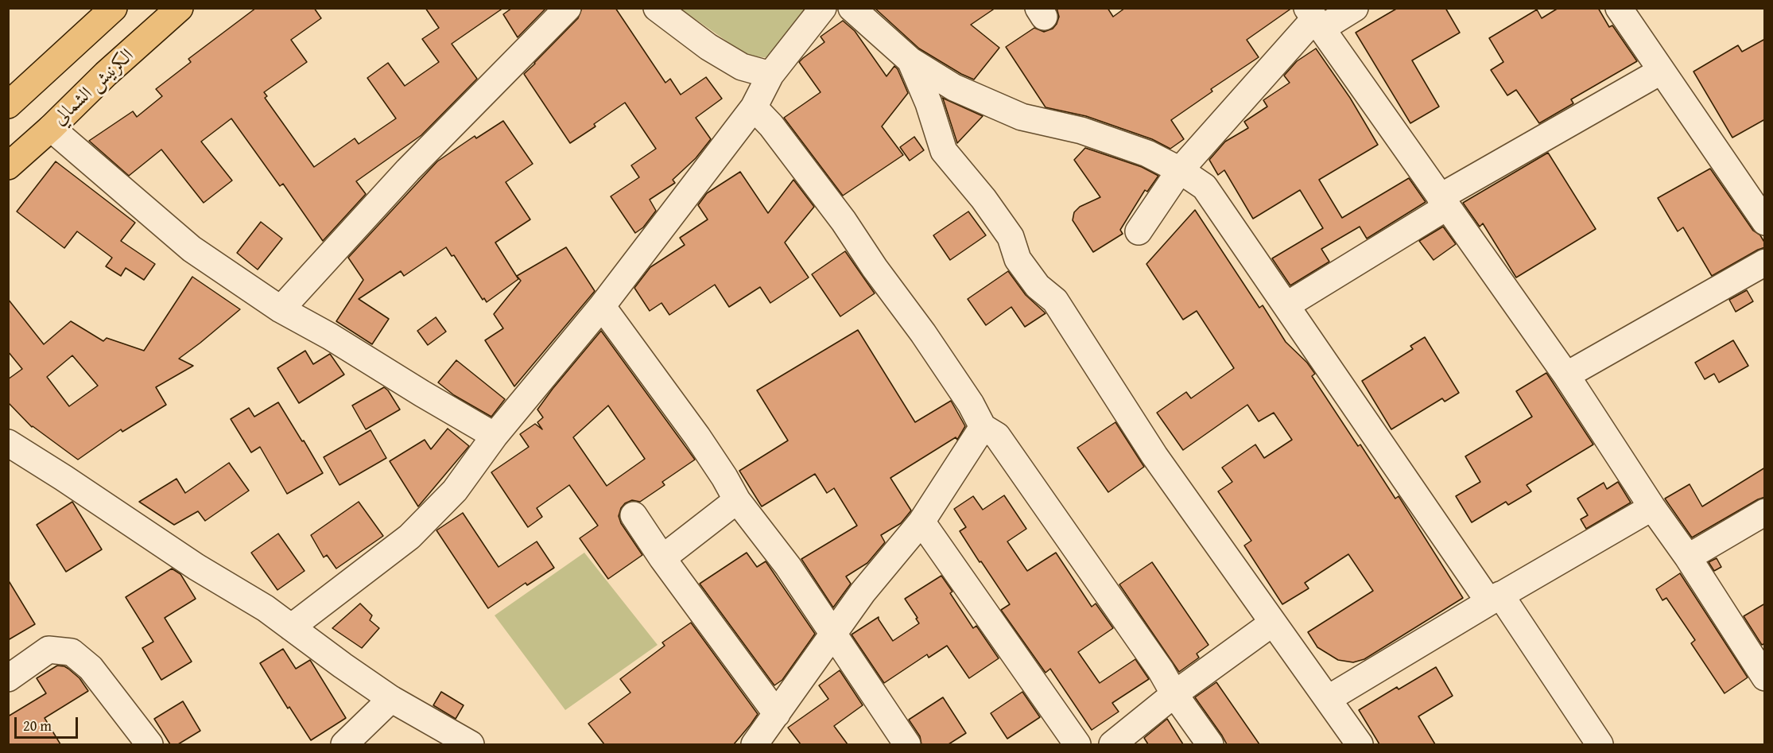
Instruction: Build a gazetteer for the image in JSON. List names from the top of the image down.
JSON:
{
  "streets": {
    "main road": ["الكرنيش الشمالي"]
  },
  "scale_bar": "20 m"
}
